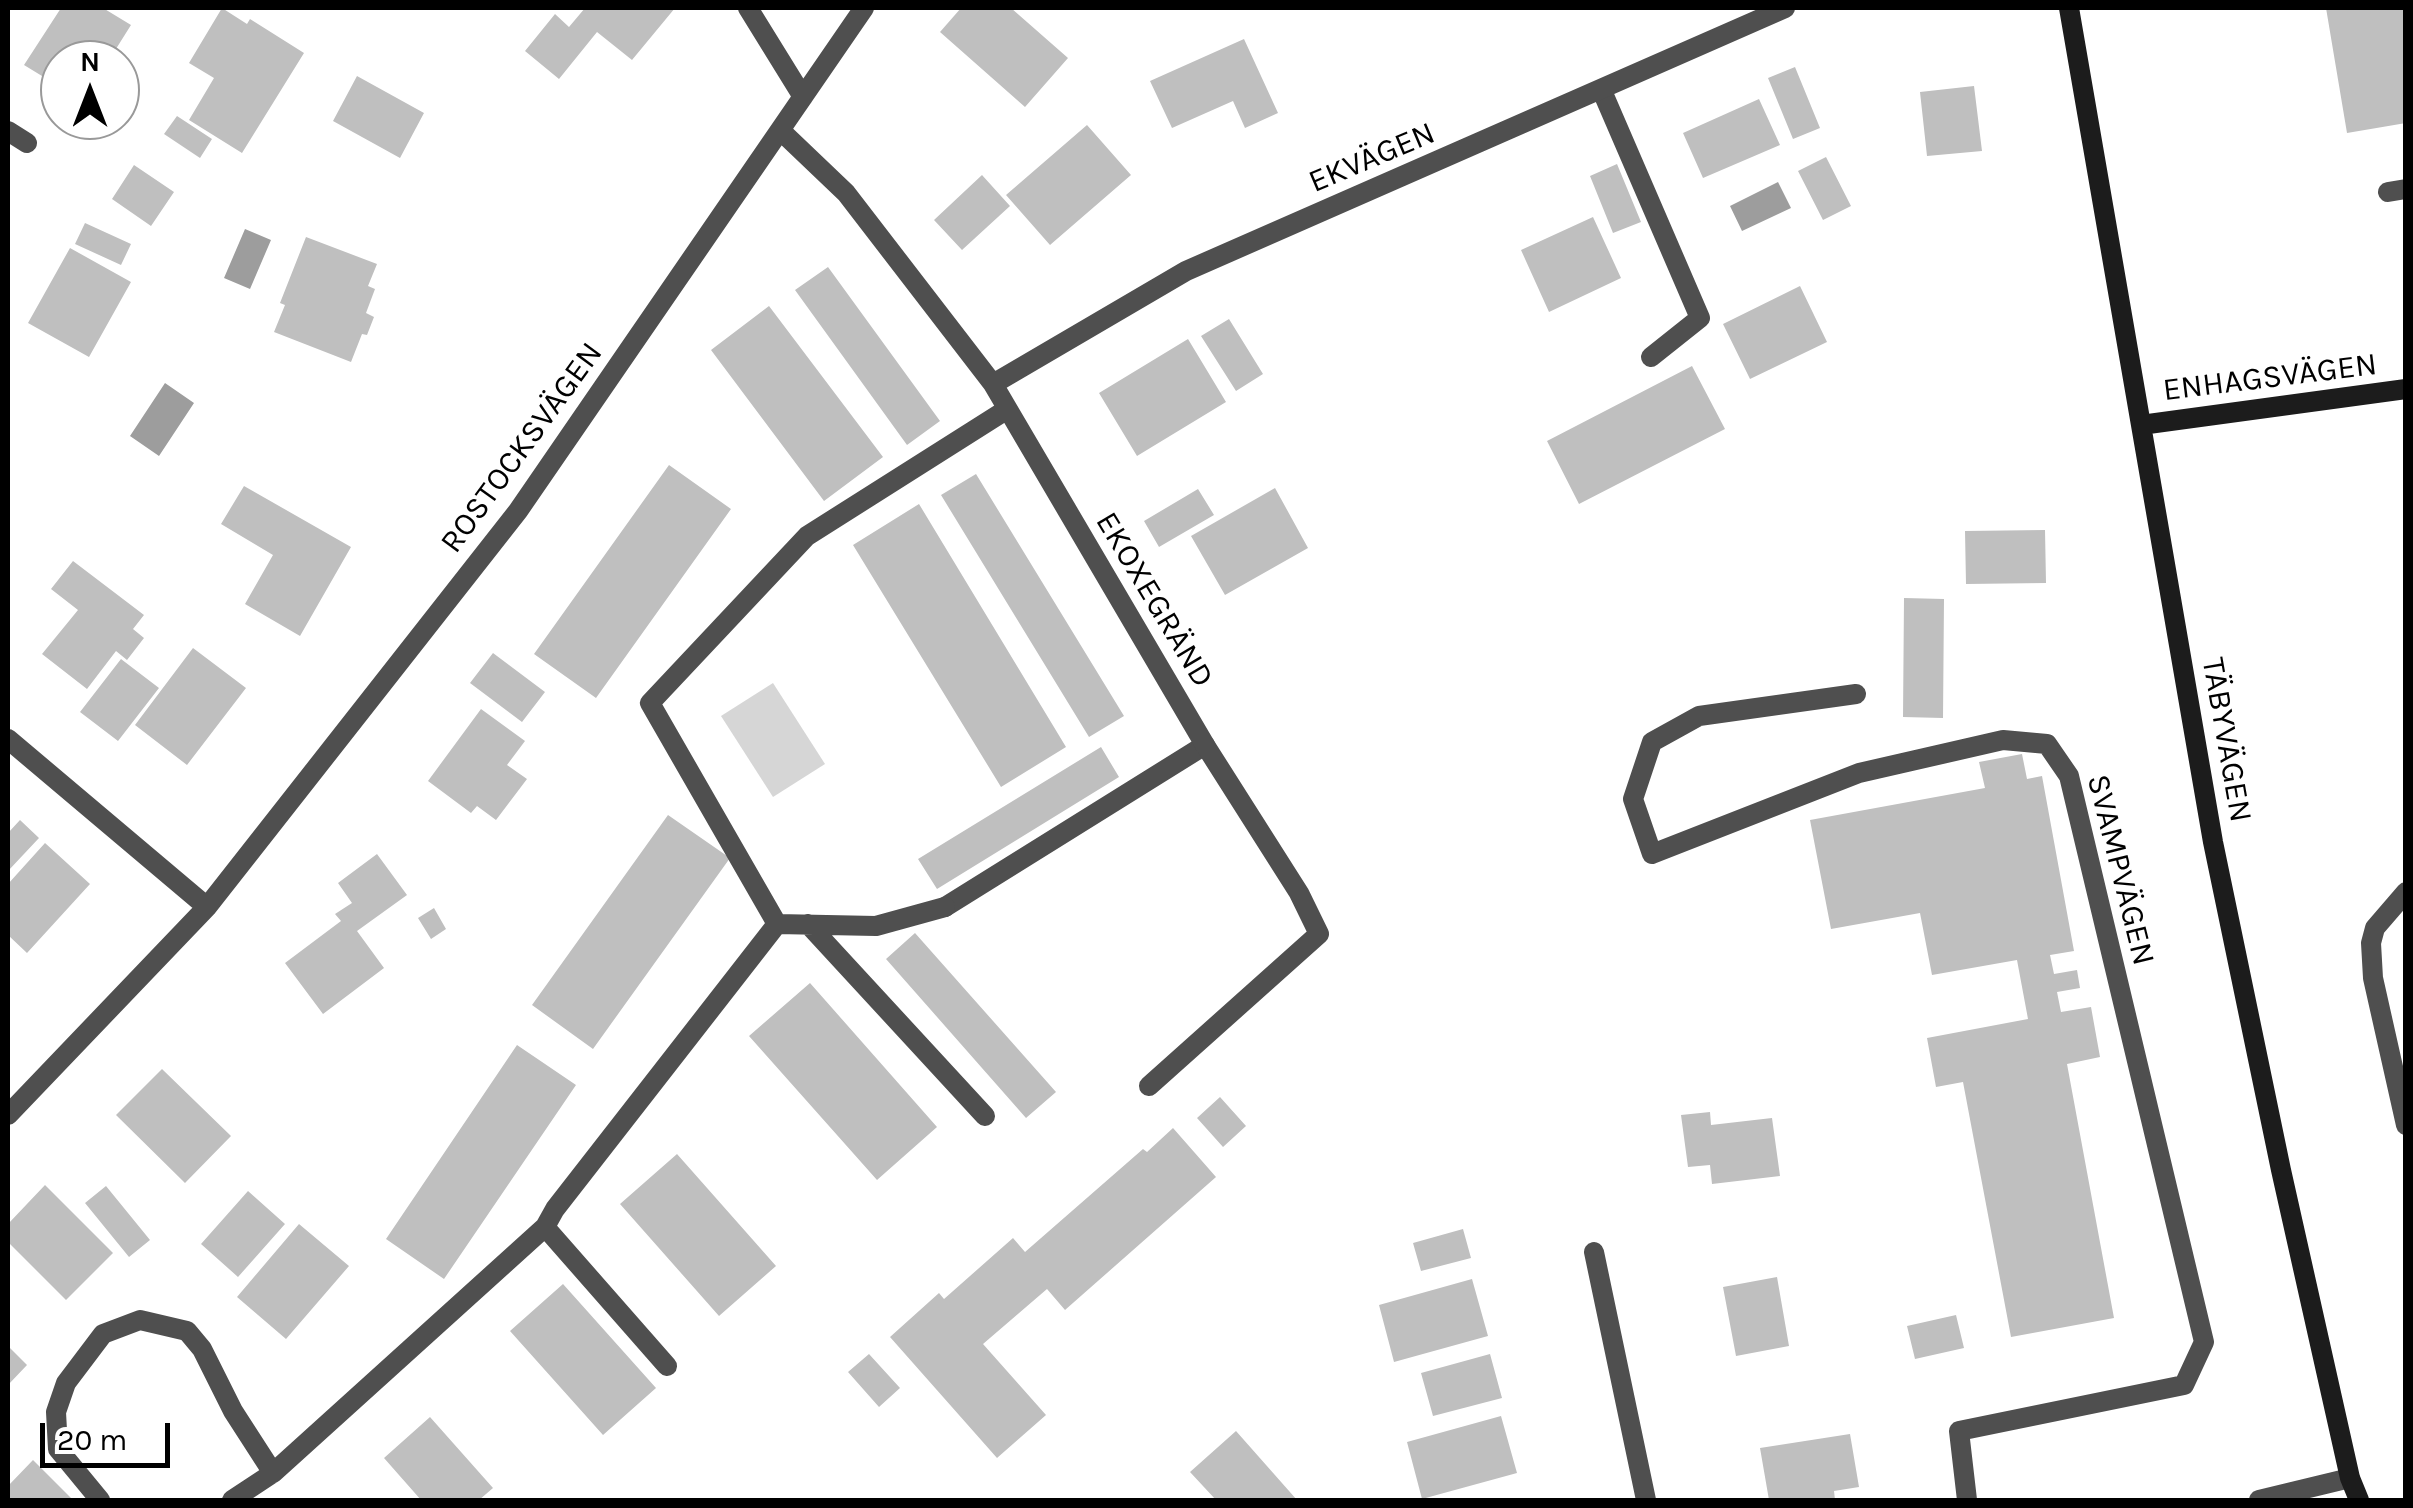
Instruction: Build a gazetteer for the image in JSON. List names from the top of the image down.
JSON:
{
  "streets": {
    "main road": ["ENHAGSVÄGEN", "TÄBYVÄGEN"],
    "street": [
      "EKVÄGEN",
      "ROSTOCKSVÄGEN",
      "EKOXEGRÄND",
      "SVAMPVÄGEN"
    ]
  },
  "crossings": [
    ["EKVÄGEN", "EKOXEGRÄND"],
    ["ENHAGSVÄGEN", "TÄBYVÄGEN"],
    ["ROSTOCKSVÄGEN", "EKOXEGRÄND"]
  ],
  "scale_bar": "20 m",
  "north": "top"
}
